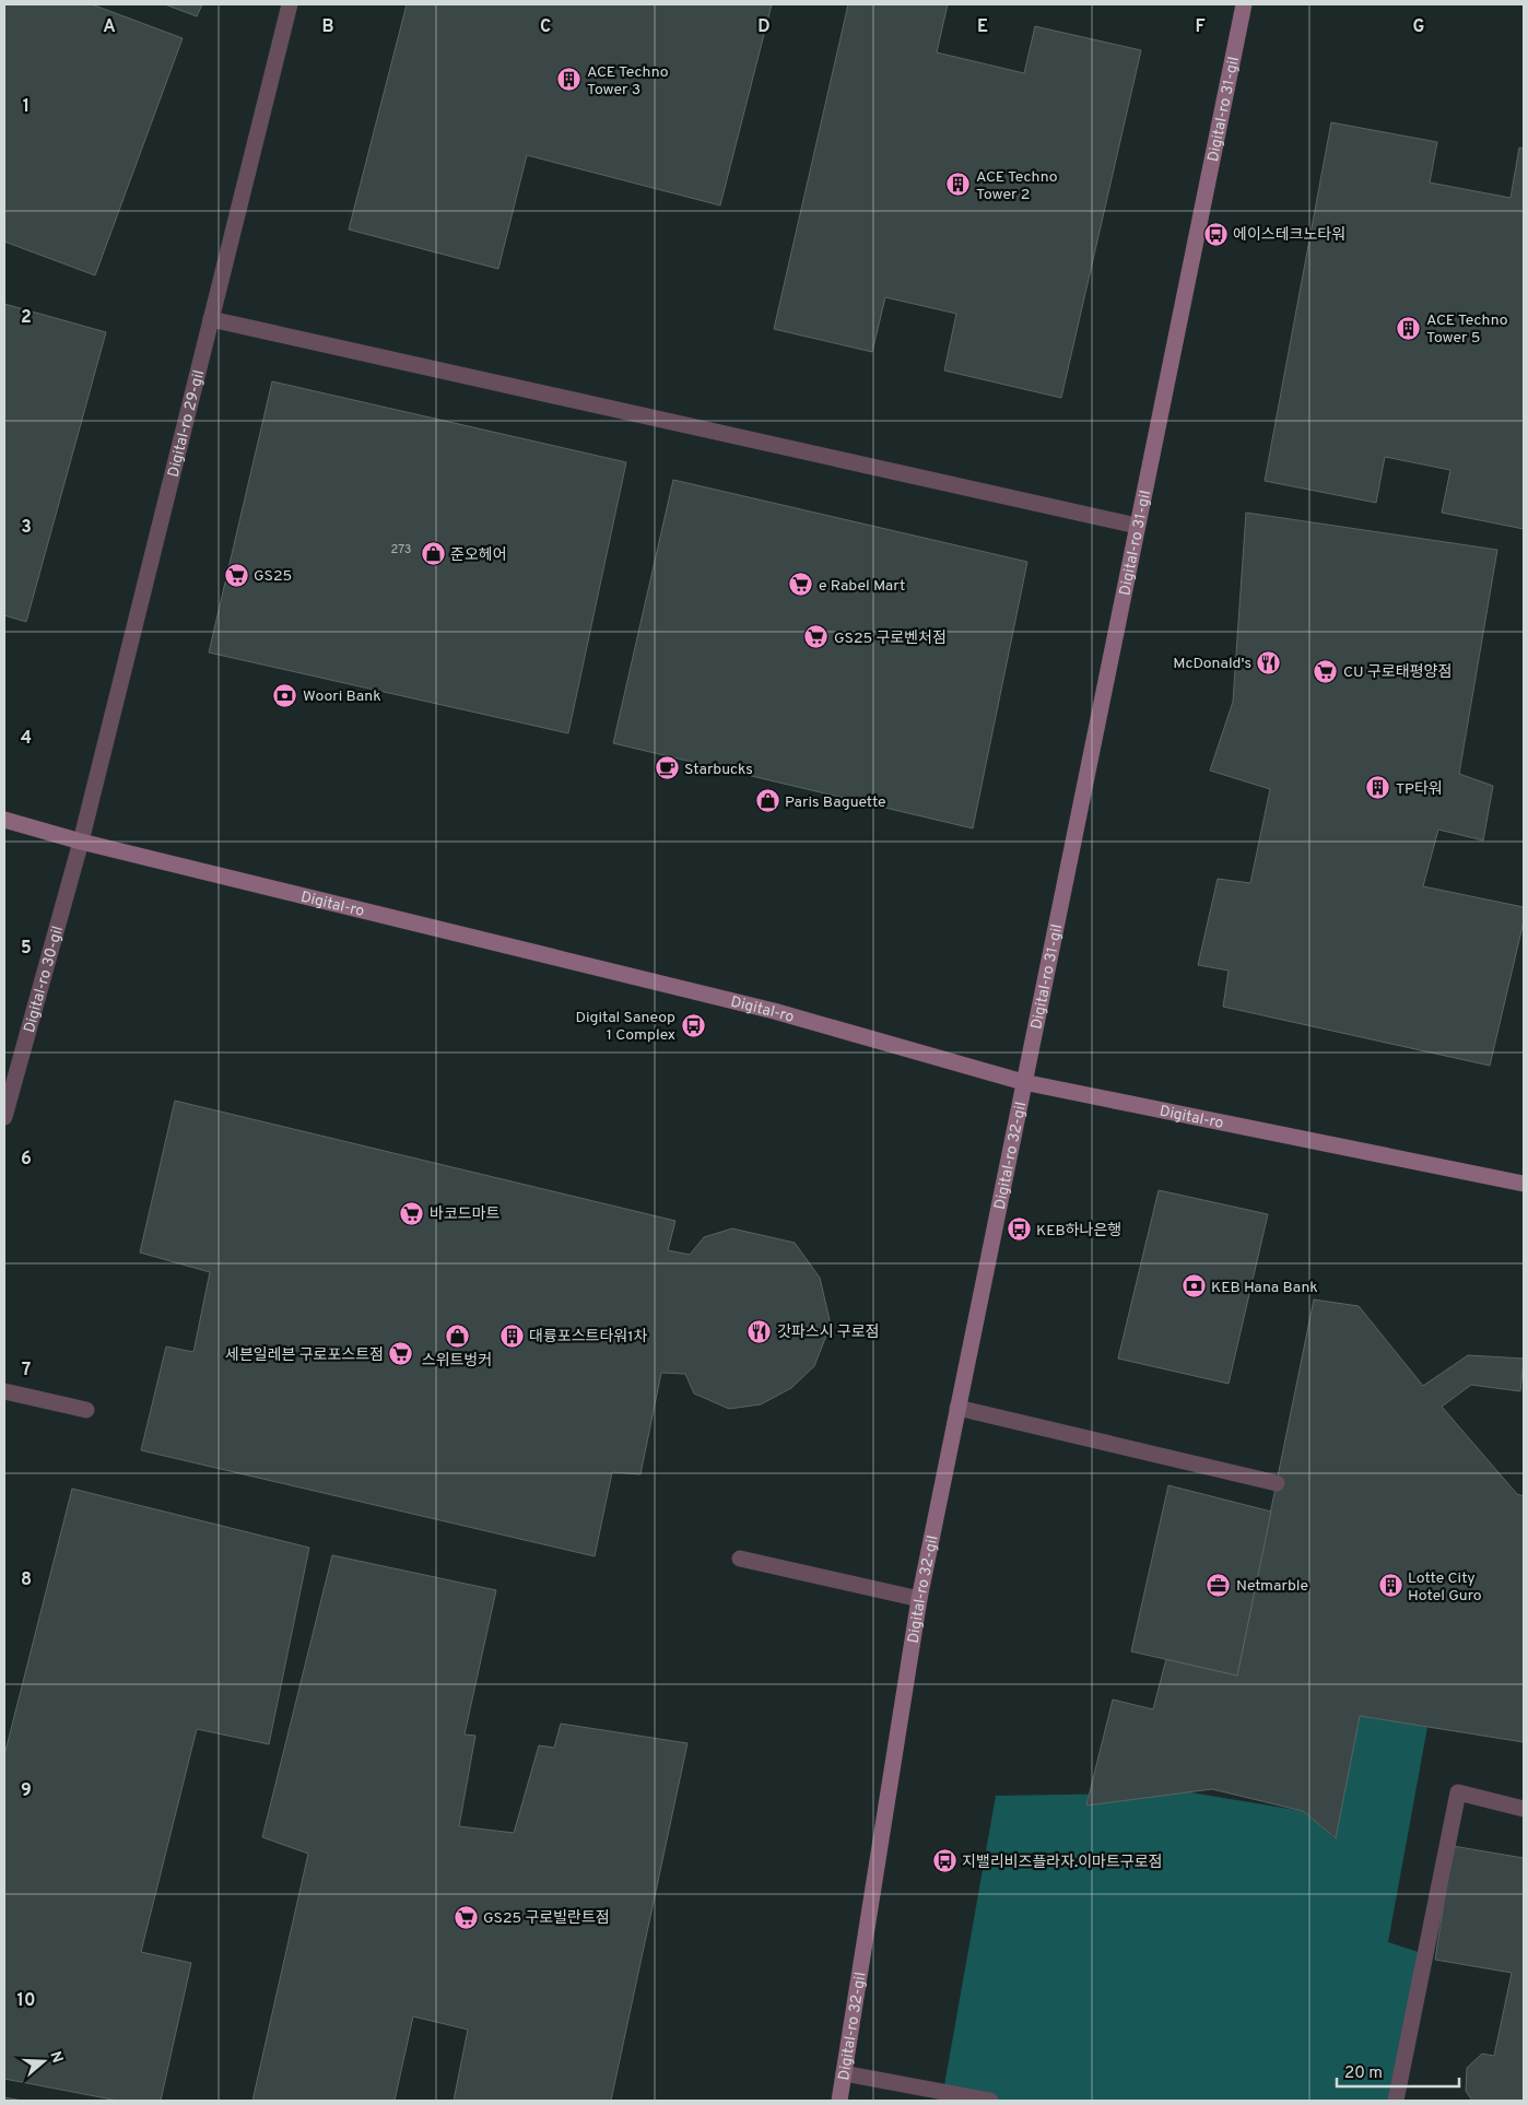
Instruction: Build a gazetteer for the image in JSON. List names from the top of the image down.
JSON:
{
  "streets": {
    "street": [
      "Digital-ro 31-gil",
      "Digital-ro 29-gil",
      "Digital-ro",
      "Digital-ro 30-gil",
      "Digital-ro 32-gil"
    ]
  },
  "crossings": [
    ["Digital-ro 31-gil", "Digital-ro"],
    ["Digital-ro 31-gil", "Digital-ro 32-gil"],
    ["Digital-ro 29-gil", "Digital-ro"],
    ["Digital-ro 29-gil", "Digital-ro 30-gil"],
    ["Digital-ro", "Digital-ro 30-gil"],
    ["Digital-ro", "Digital-ro 32-gil"]
  ],
  "places": {
    "building": [
      "ACE Techno Tower 3",
      "ACE Techno Tower 2",
      "ACE Techno Tower 5",
      "TP타워",
      "대륭포스트타워1차",
      "Lotte City Hotel Guro"
    ],
    "bus stop": [
      "에이스테크노타워",
      "Digital Saneop 1 Complex",
      "KEB하나은행",
      "지밸리비즈플라자.이마트구로점"
    ],
    "shop": ["준오헤어", "Paris Baguette", "스위트벙커"],
    "supermarket": [
      "GS25",
      "e Rabel Mart",
      "GS25 구로벤처점",
      "CU 구로태평양점",
      "바코드마트",
      "세븐일레븐 구로포스트점",
      "GS25 구로빌란트점"
    ],
    "restaurant": ["McDonald's", "갓파스시 구로점"],
    "bank": ["Woori Bank", "KEB Hana Bank"],
    "cafe": ["Starbucks"],
    "office": ["Netmarble"]
  },
  "house_numbers": ["273"],
  "scale_bar": "20 m",
  "north": "right",
  "grid": {
    "columns": [
      "A",
      "B",
      "C",
      "D",
      "E",
      "F",
      "G"
    ],
    "rows": [
      "1",
      "2",
      "3",
      "4",
      "5",
      "6",
      "7",
      "8",
      "9",
      "10"
    ]
  }
}
